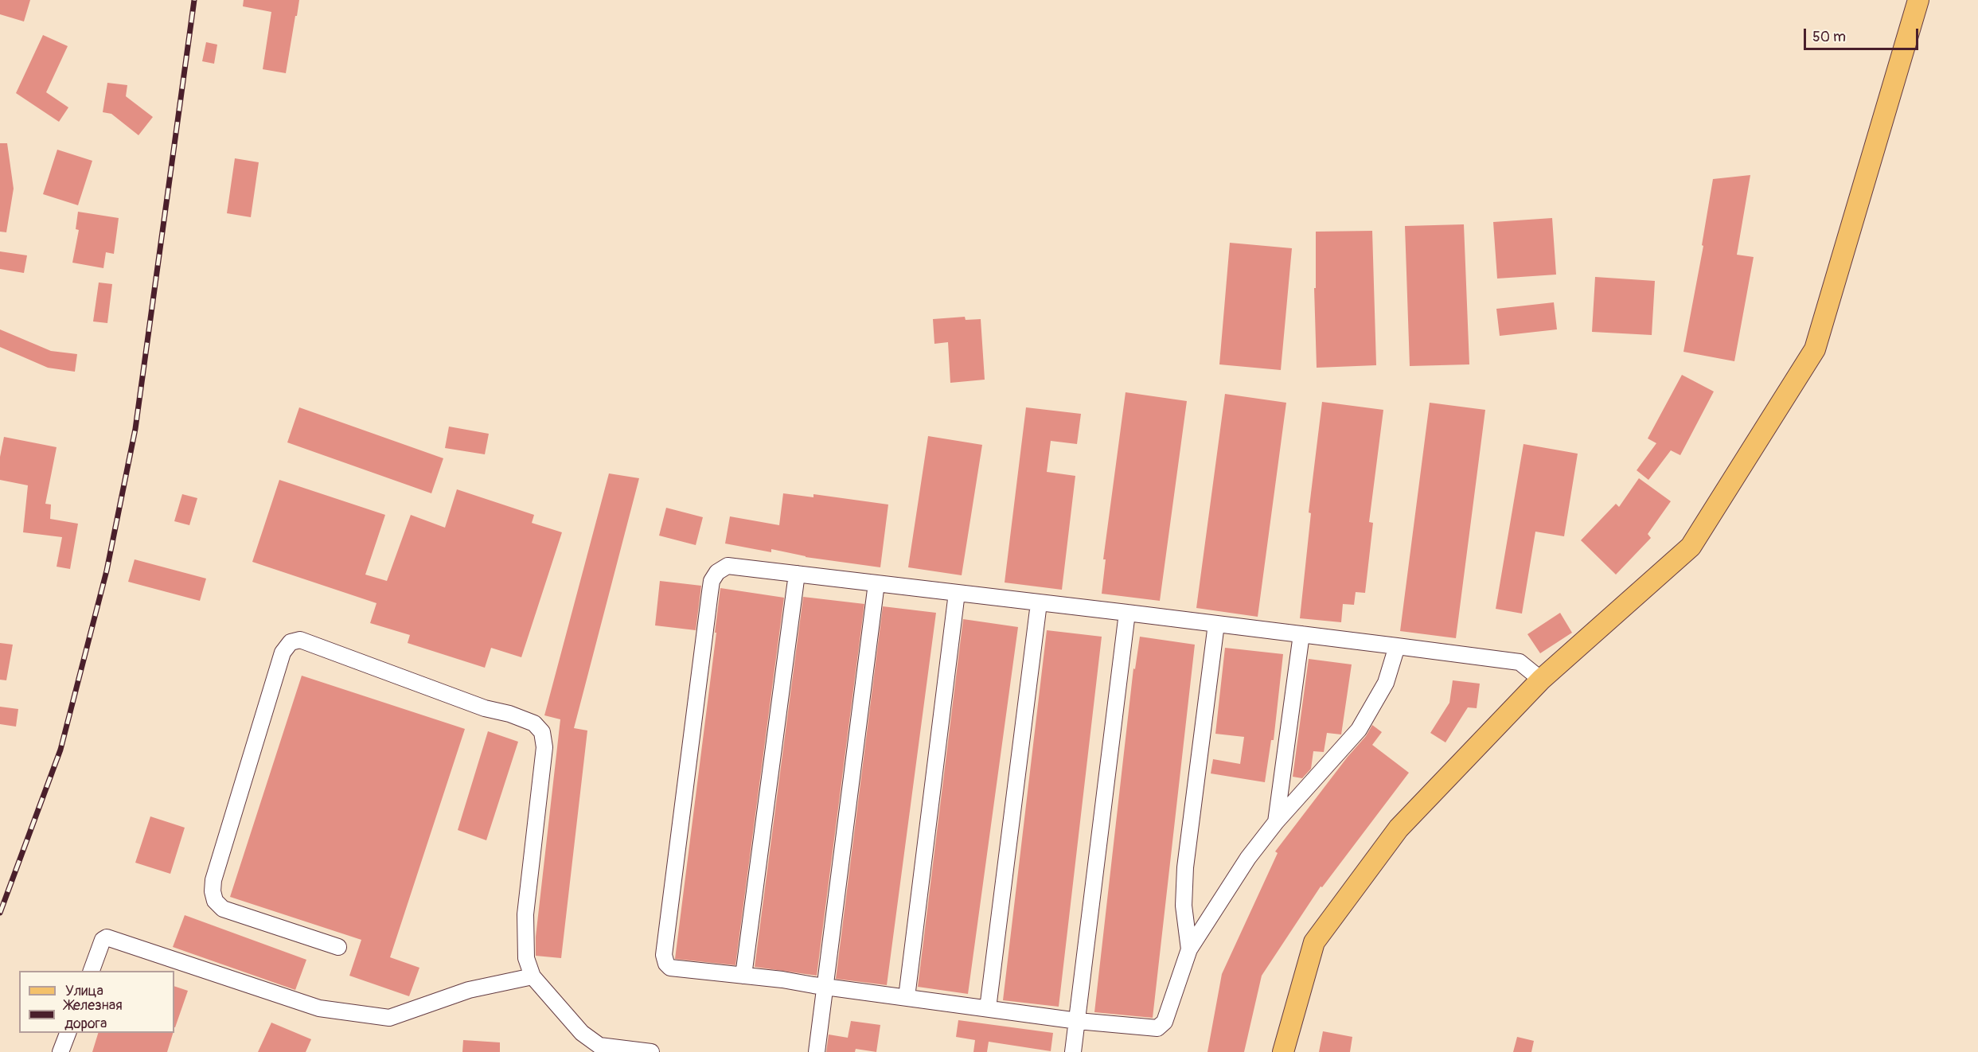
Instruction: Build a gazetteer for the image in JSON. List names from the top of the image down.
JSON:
{
  "legend": ["Улица", "Железная дорога"],
  "scale_bar": "50 m"
}
